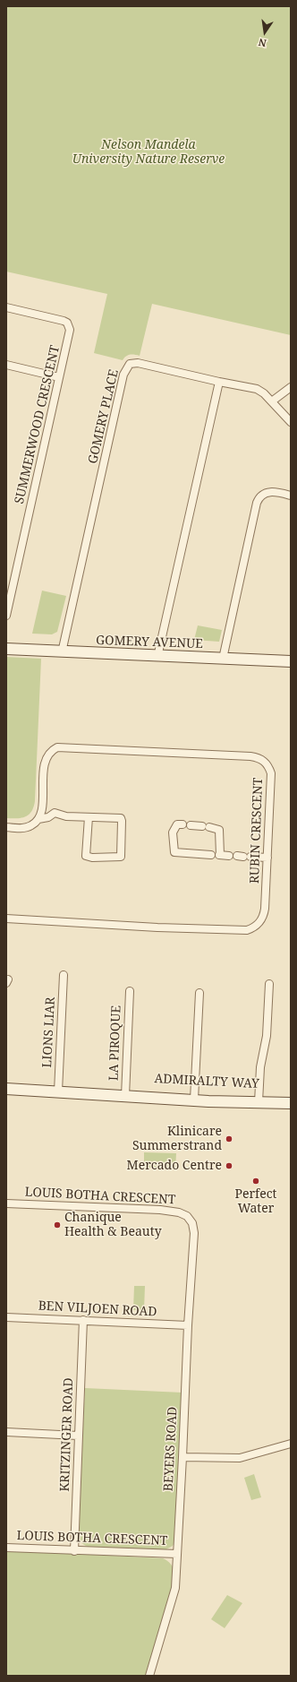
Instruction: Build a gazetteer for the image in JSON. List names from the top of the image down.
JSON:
{
  "streets": {
    "street": [
      "GOMERY PLACE",
      "SUMMERWOOD CRESCENT",
      "GOMERY AVENUE",
      "RUBIN CRESCENT",
      "LIONS LIAR",
      "LA PIROQUE",
      "ADMIRALTY WAY",
      "LOUIS BOTHA CRESCENT",
      "BEN VILJOEN ROAD",
      "KRITZINGER ROAD",
      "BEYERS ROAD"
    ]
  },
  "crossings": [
    ["GOMERY PLACE", "GOMERY AVENUE"],
    ["LIONS LIAR", "ADMIRALTY WAY"],
    ["LA PIROQUE", "ADMIRALTY WAY"],
    ["LOUIS BOTHA CRESCENT", "KRITZINGER ROAD"],
    ["LOUIS BOTHA CRESCENT", "BEYERS ROAD"],
    ["BEN VILJOEN ROAD", "KRITZINGER ROAD"],
    ["BEN VILJOEN ROAD", "BEYERS ROAD"]
  ],
  "parks": ["Nelson Mandela University Nature Reserve"],
  "places": [
    "Klinicare Summerstrand",
    "Mercado Centre",
    "Perfect Water",
    "Chanique Health & Beauty"
  ],
  "north": "bottom"
}
